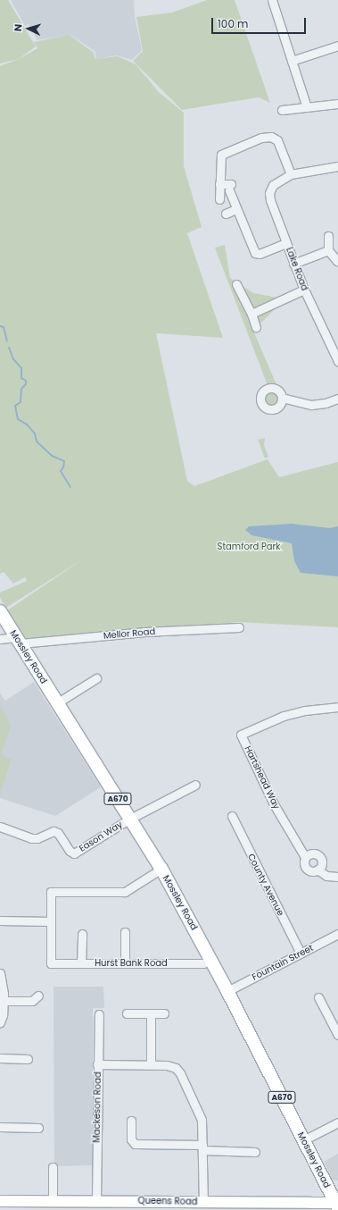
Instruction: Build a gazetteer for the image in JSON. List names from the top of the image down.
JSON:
{
  "streets": {
    "main road": ["Mossley Road", "A670", "Queens Road"],
    "street": [
      "Lake Road",
      "Mellor Road",
      "Hartshead Way",
      "Eason Way",
      "County Avenue",
      "Fountain Street",
      "Hurst Bank Road",
      "Mackeson Road"
    ]
  },
  "crossings": [
    ["Mellor Road", "Mossley Road"],
    ["Mossley Road", "Eason Way"],
    ["Mossley Road", "Fountain Street"],
    ["Mossley Road", "Hurst Bank Road"],
    ["Mossley Road", "Queens Road"],
    ["County Avenue", "Fountain Street"],
    ["Mackeson Road", "Queens Road"]
  ],
  "parks": ["Stamford Park"],
  "scale_bar": "100 m",
  "north": "left"
}
